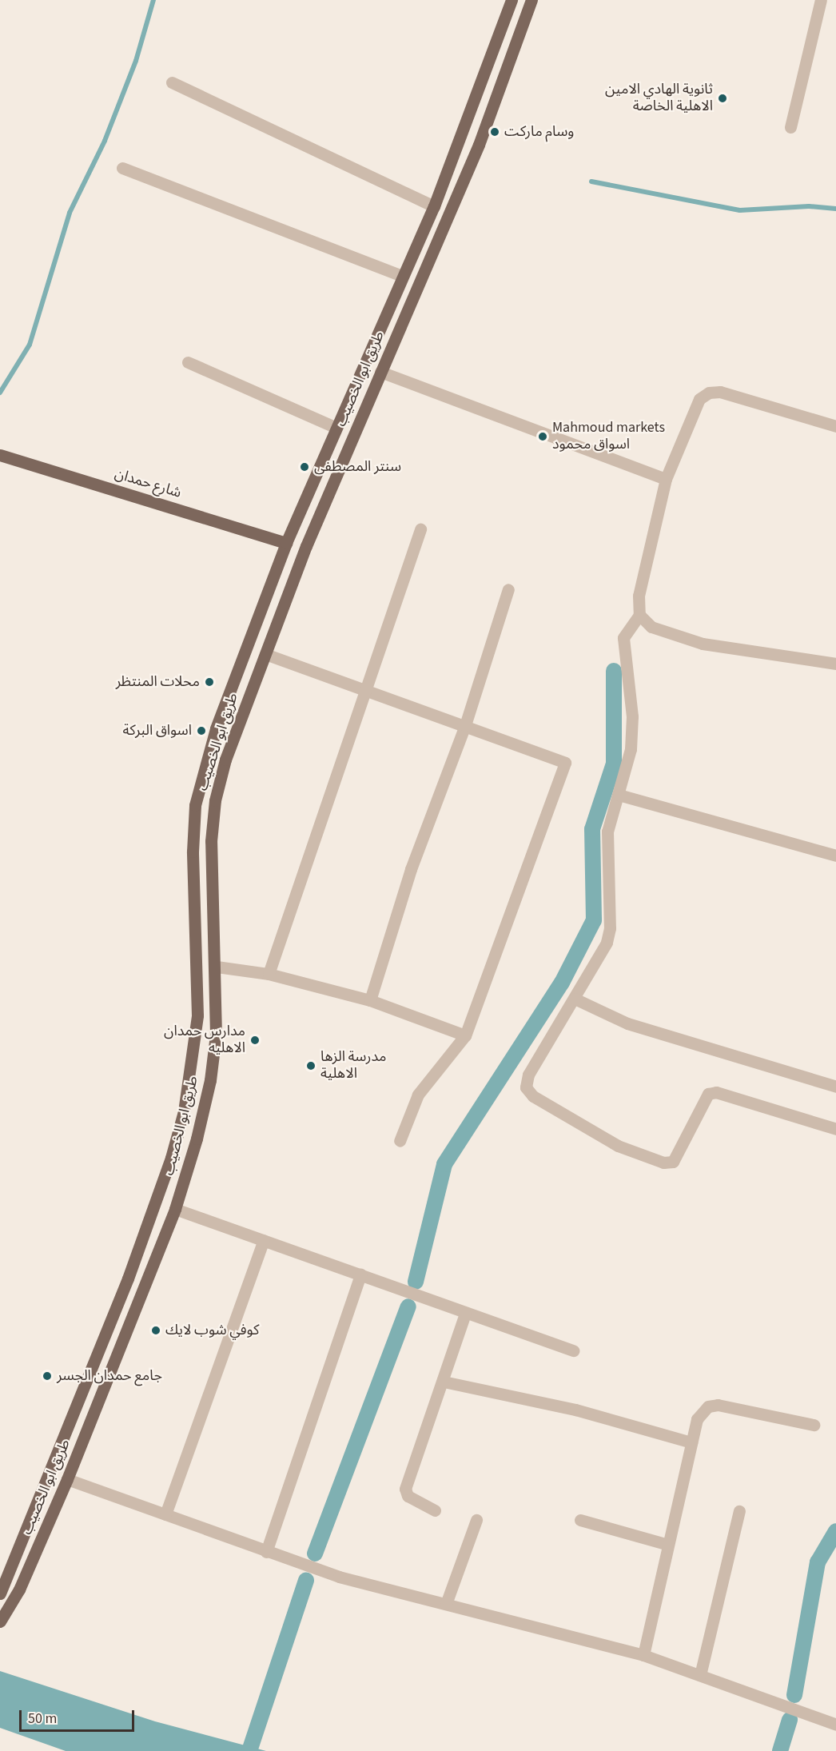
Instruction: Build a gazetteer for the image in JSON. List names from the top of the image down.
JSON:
{
  "streets": {
    "main road": ["طريق ابو الخصيب", "شارع حمدان"]
  },
  "crossings": [
    ["طريق ابو الخصيب", "شارع حمدان"]
  ],
  "places": [
    "ثانوية الهادي الامين الاهلية الخاصة",
    "وسام ماركت",
    "Mahmoud markets اسواق محمود",
    "سنتر المصطفى",
    "محلات المنتظر",
    "اسواق البركة",
    "مدارس حمدان الاهليه",
    "مدرسة الزها الاهلية",
    "كوفي شوب لايك",
    "جامع حمدان الجسر"
  ],
  "scale_bar": "50 m"
}
